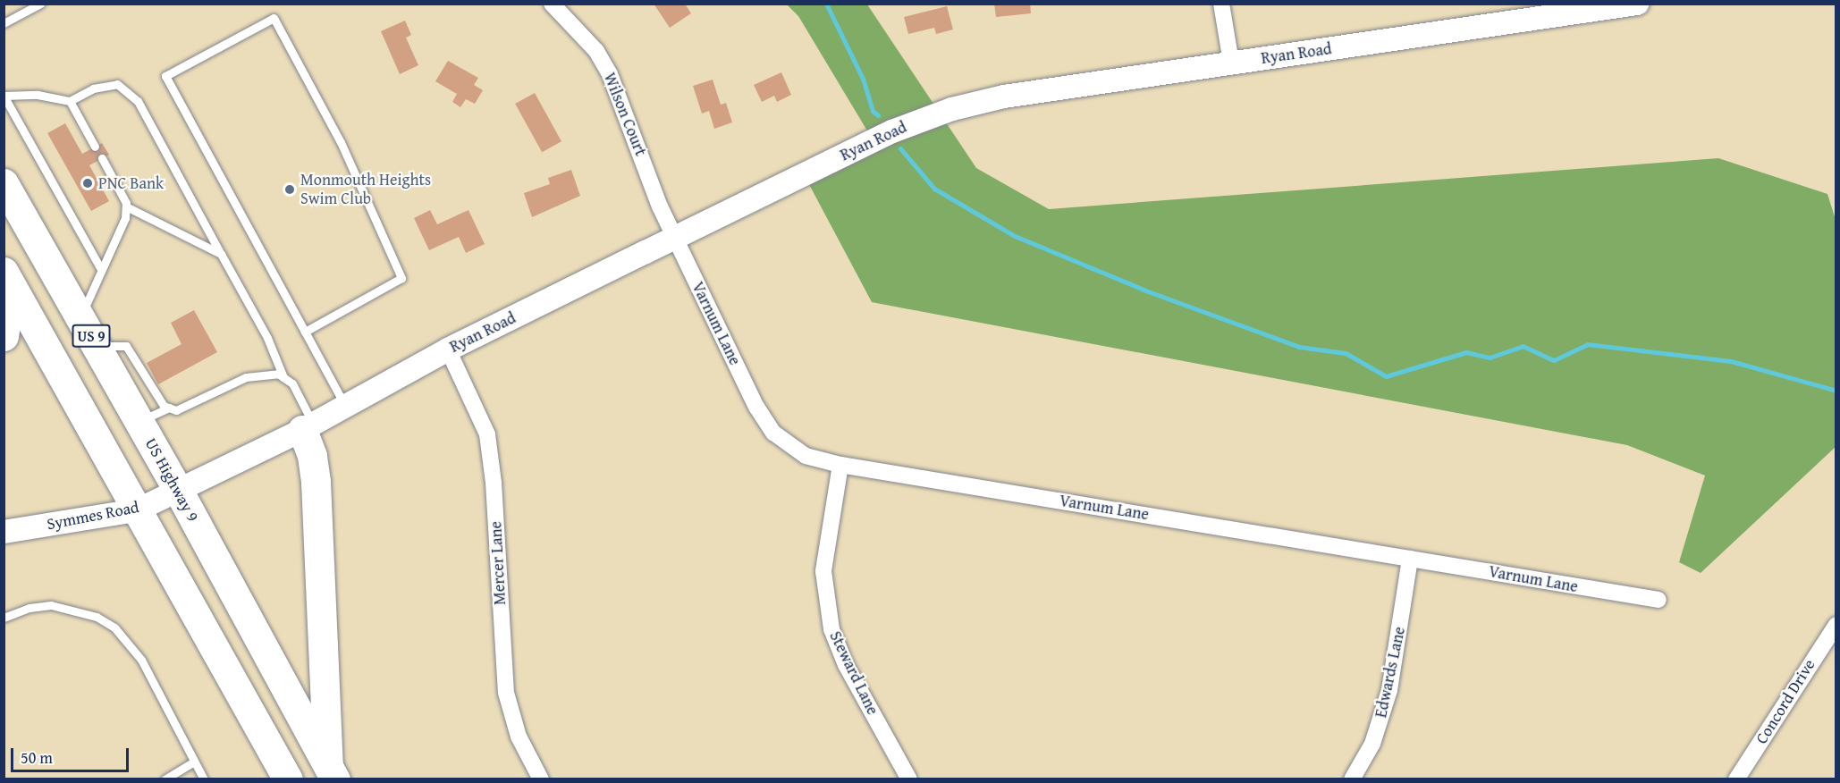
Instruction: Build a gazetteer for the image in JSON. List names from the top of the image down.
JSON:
{
  "streets": {
    "highway": ["US 9", "US Highway 9"],
    "street": [
      "Ryan Road",
      "Wilson Court",
      "Varnum Lane",
      "Symmes Road",
      "Mercer Lane",
      "Edwards Lane",
      "Steward Lane",
      "Concord Drive"
    ]
  },
  "crossings": [
    ["Ryan Road", "Wilson Court"],
    ["Ryan Road", "Varnum Lane"],
    ["Ryan Road", "US Highway 9"],
    ["Ryan Road", "Symmes Road"],
    ["Ryan Road", "Mercer Lane"],
    ["Wilson Court", "Varnum Lane"],
    ["Varnum Lane", "Edwards Lane"],
    ["Varnum Lane", "Steward Lane"],
    ["US 9", "Symmes Road"],
    ["US Highway 9", "Symmes Road"]
  ],
  "places": ["PNC Bank", "Monmouth Heights Swim Club"],
  "scale_bar": "50 m"
}
